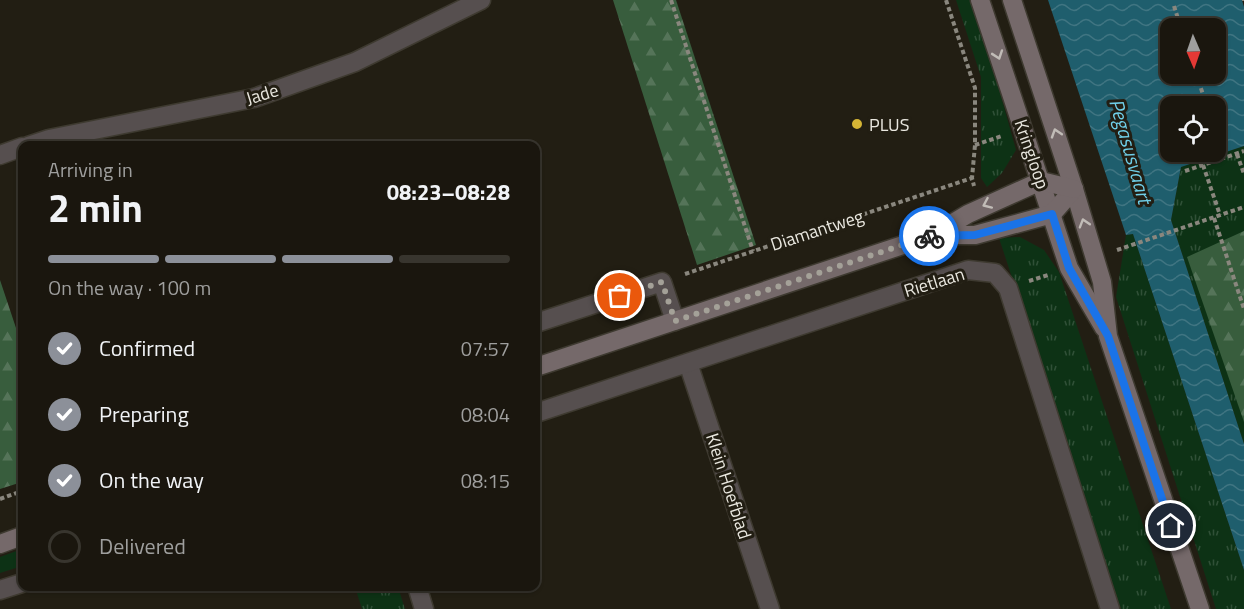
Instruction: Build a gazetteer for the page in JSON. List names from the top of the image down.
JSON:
{
  "streets": {
    "street": [
      "Jade",
      "Kringloop",
      "Rietlaan",
      "Klein Hoefblad"
    ],
    "path": ["Diamantweg"]
  },
  "crossings": [
    ["Rietlaan", "Klein Hoefblad"]
  ],
  "water": ["Pegasusvaart"],
  "places": ["PLUS"],
  "north": "bottom",
  "page": {
    "heading": ["2 min", "Arriving in", "08:23–08:28"],
    "bar": "On the way · 100 m",
    "list": [
      ["Confirmed", "07:57"],
      ["Preparing", "08:04"],
      ["On the way", "08:15"],
      "Delivered"
    ]
  }
}
